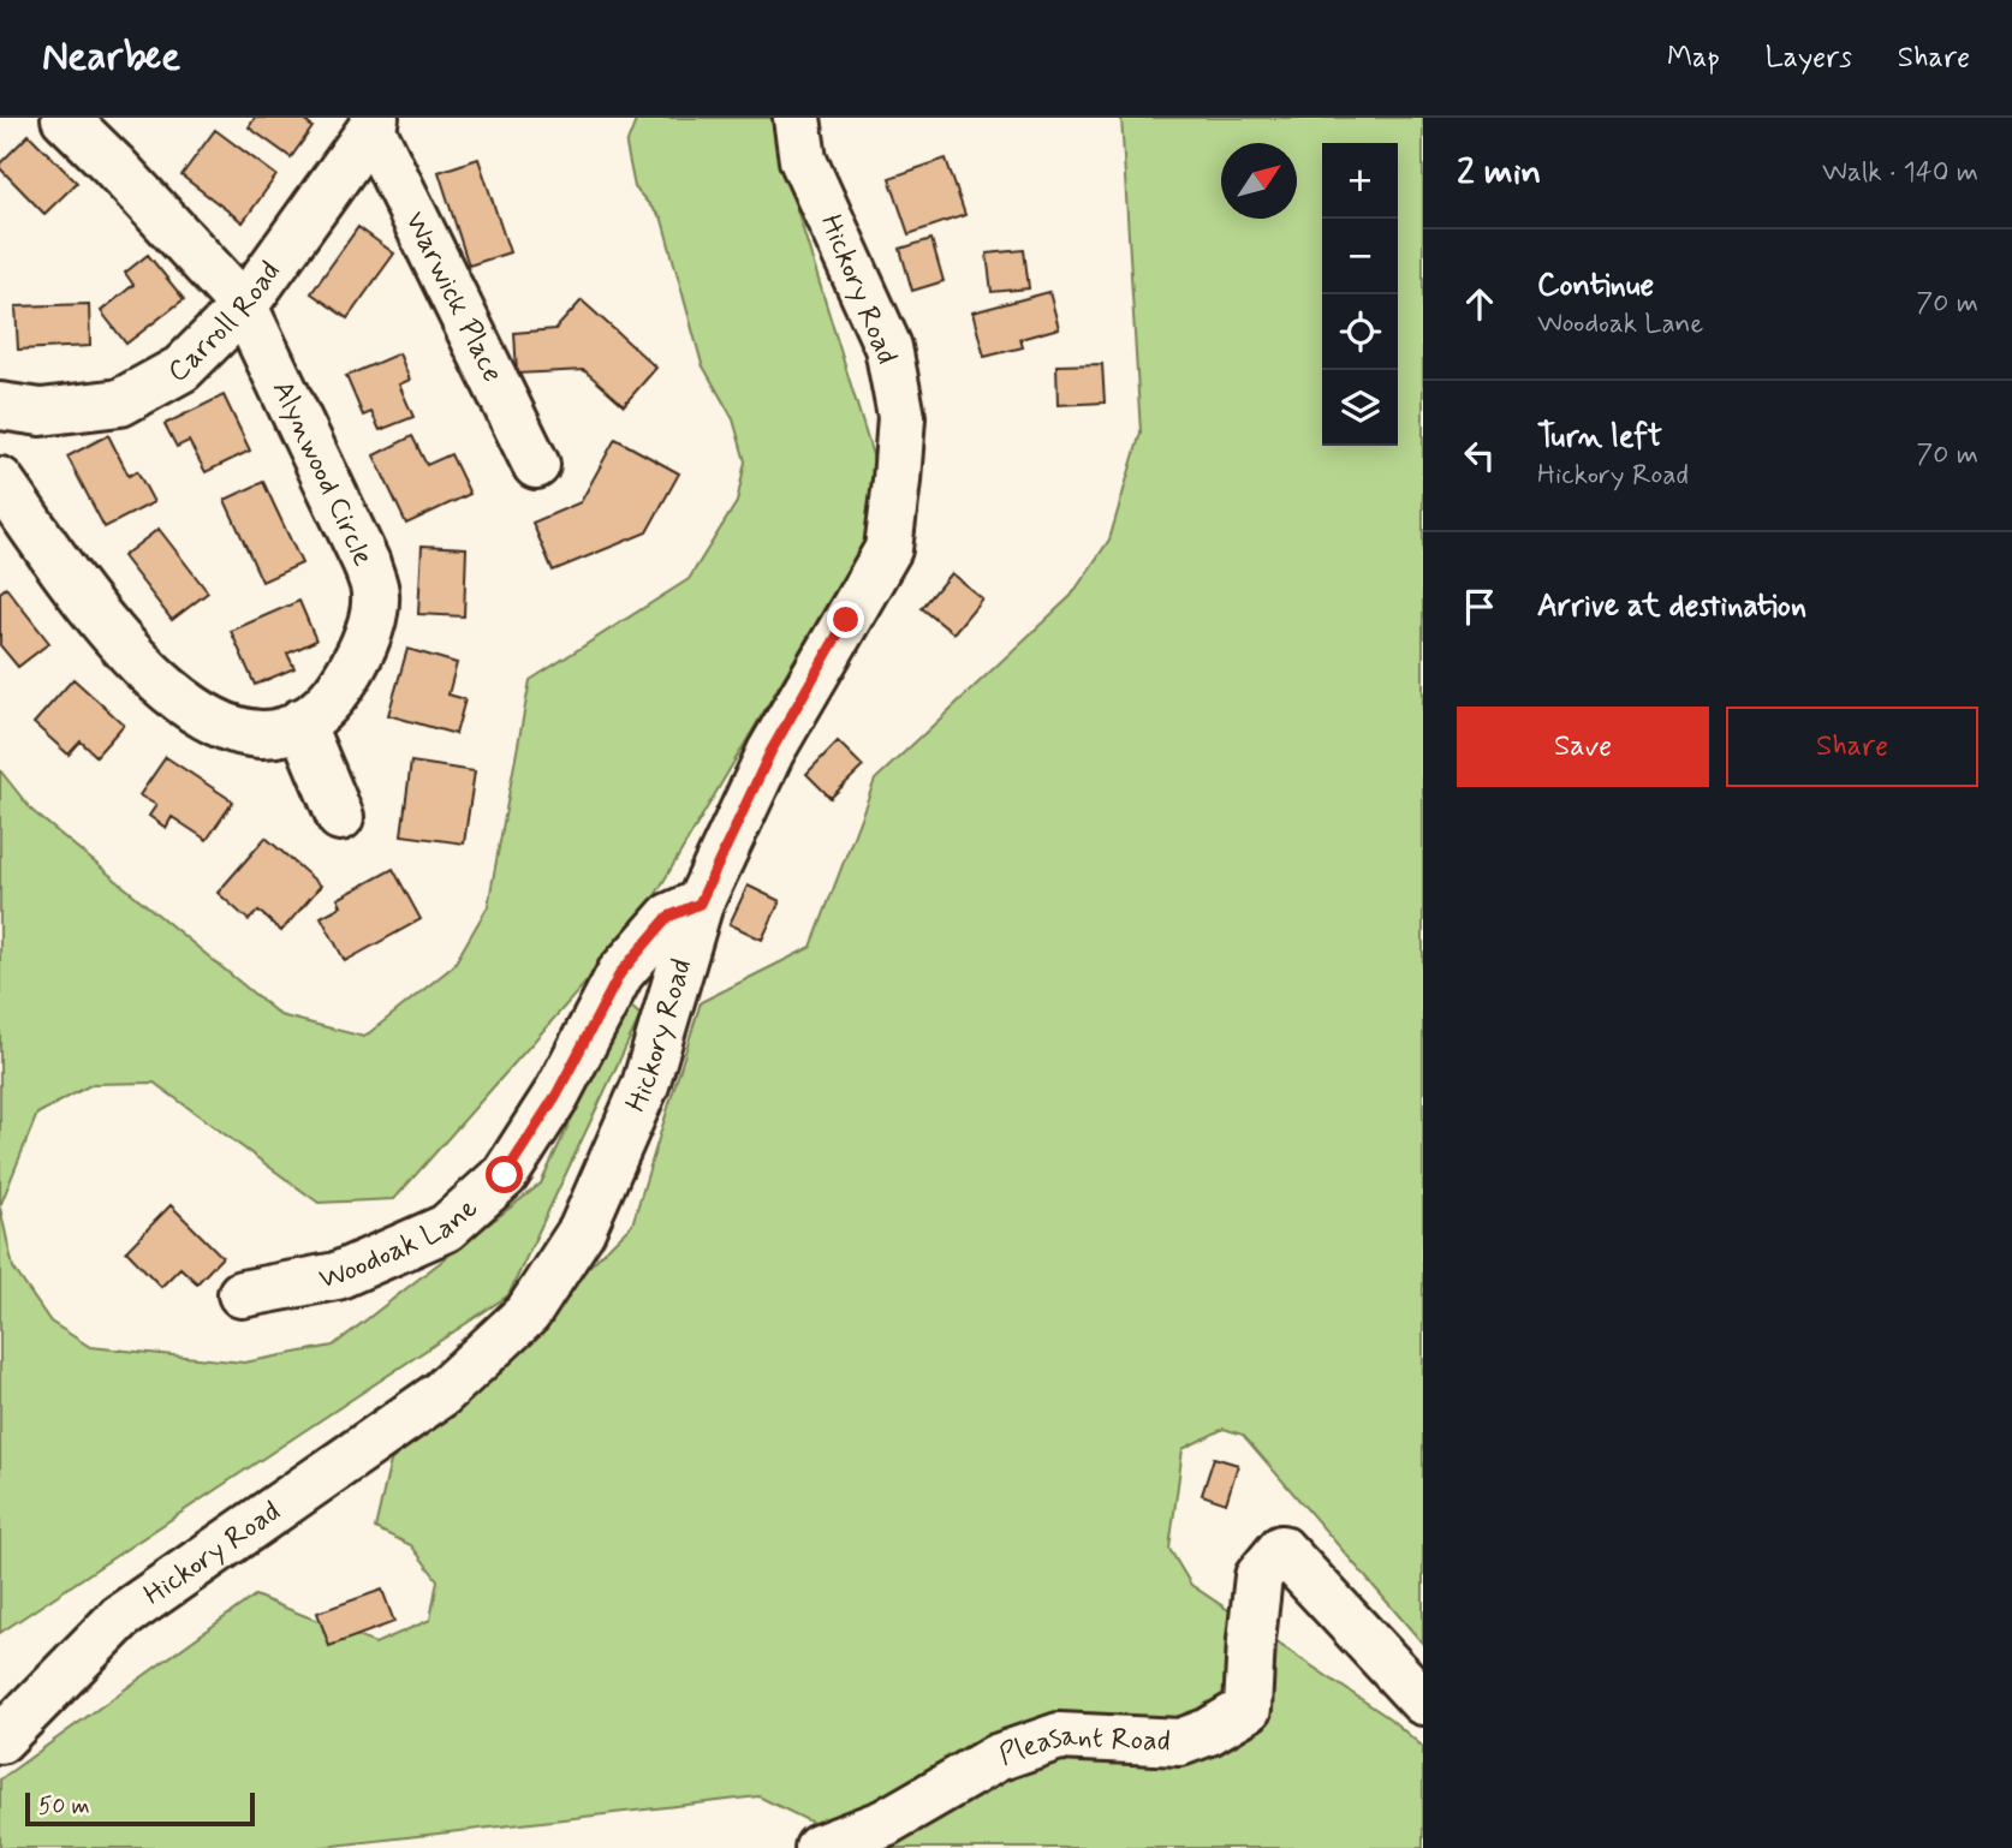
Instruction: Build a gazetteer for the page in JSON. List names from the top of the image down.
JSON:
{
  "streets": {
    "street": [
      "Hickory Road",
      "Warwick Place",
      "Carroll Road",
      "Alynwood Circle",
      "Woodoak Lane",
      "Pleasant Road"
    ]
  },
  "crossings": [
    ["Hickory Road", "Woodoak Lane"],
    ["Warwick Place", "Carroll Road"],
    ["Carroll Road", "Alynwood Circle"]
  ],
  "scale_bar": "50 m",
  "north": "top right",
  "page": {
    "header": "Nearbee",
    "nav": ["Map", "Layers", "Share"],
    "heading": ["2 min", "Walk · 140 m"],
    "map_buttons": ["+", "−"],
    "list": [
      ["Continue", "Woodoak Lane", "70 m"],
      ["Turn left", "Hickory Road", "70 m"],
      "Arrive at destination"
    ],
    "buttons": ["Save", "Share"],
    "scale": "50 m"
  }
}
